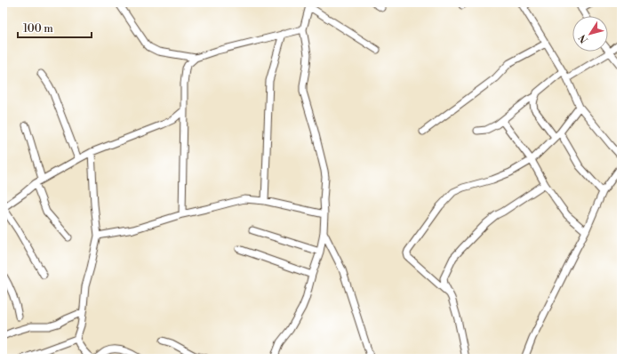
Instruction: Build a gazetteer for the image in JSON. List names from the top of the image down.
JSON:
{
  "scale_bar": "100 m",
  "north": "bottom left"
}
